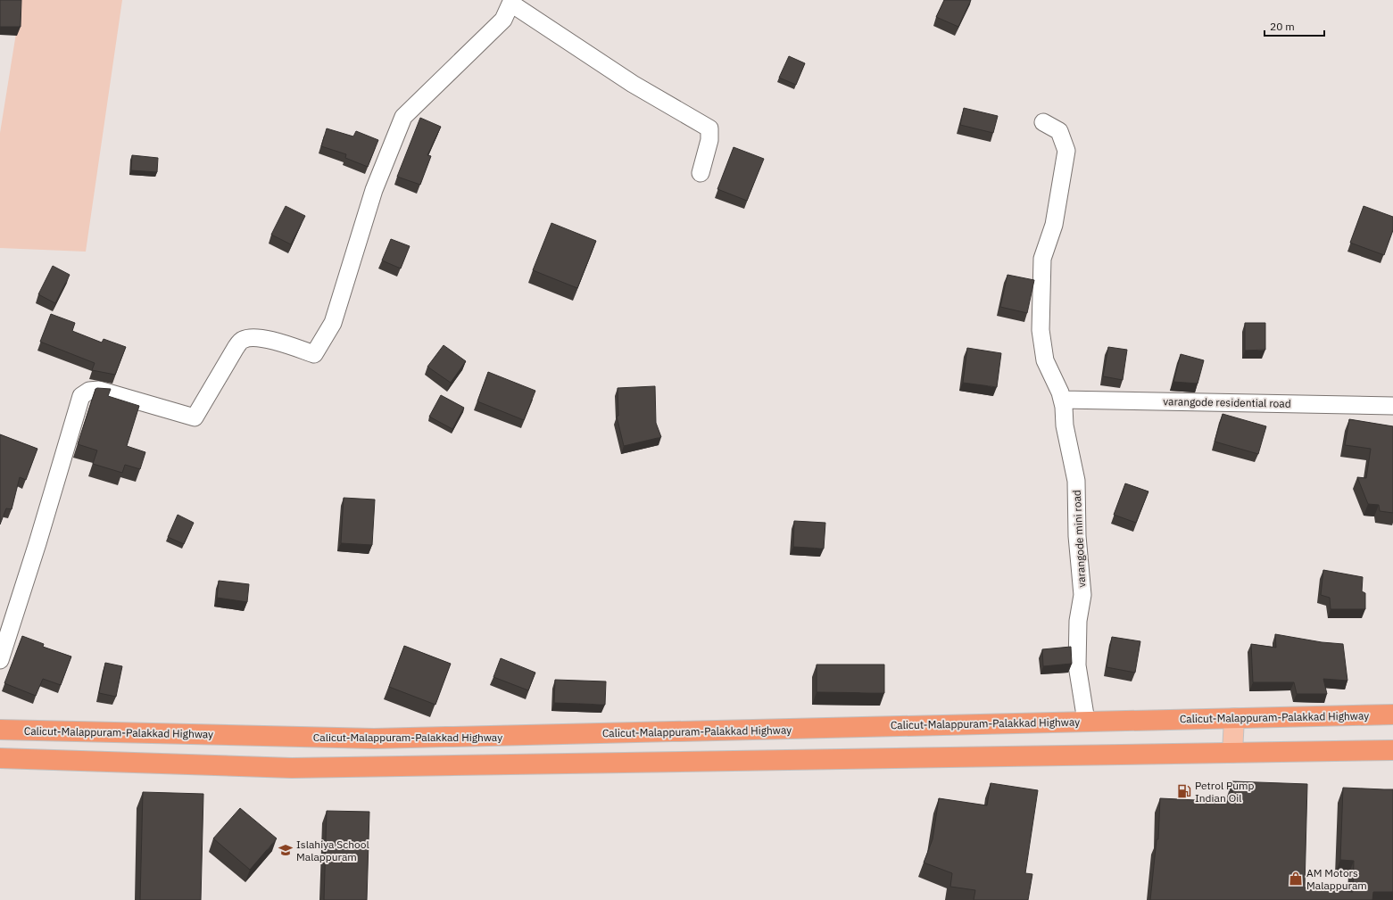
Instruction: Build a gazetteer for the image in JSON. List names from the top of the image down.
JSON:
{
  "streets": {
    "highway": ["Calicut-Malappuram-Palakkad Highway"],
    "street": ["varangode residential road", "varangode mini road"]
  },
  "crossings": [
    ["varangode residential road", "varangode mini road"],
    ["varangode mini road", "Calicut-Malappuram-Palakkad Highway"]
  ],
  "places": {
    "fuel station": ["Petrol Pump Indian Oil"],
    "school or university": ["Islahiya School Malappuram"],
    "shop": ["AM Motors Malappuram"]
  },
  "scale_bar": "20 m"
}
